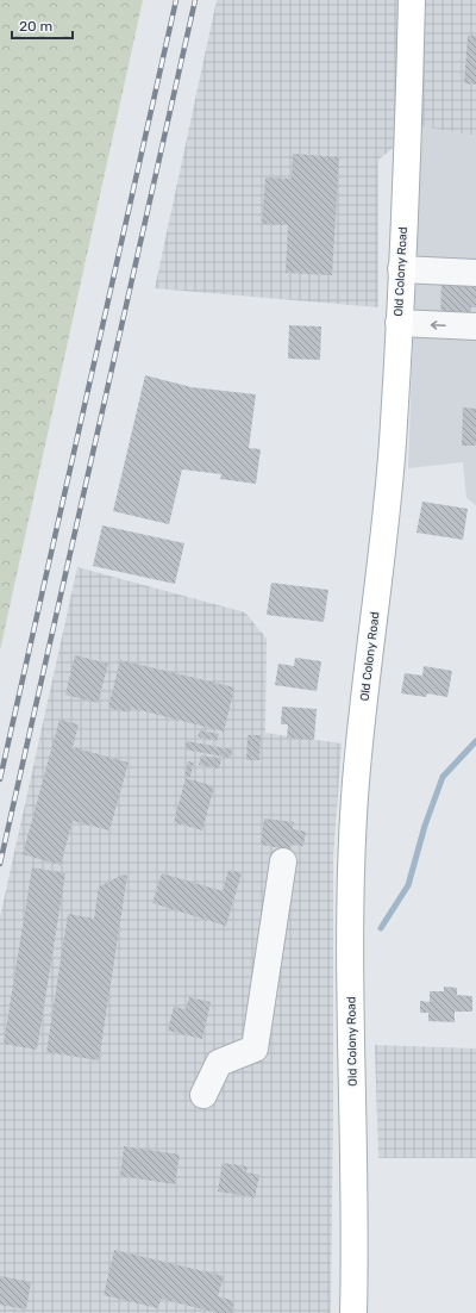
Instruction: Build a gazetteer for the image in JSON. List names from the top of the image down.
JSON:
{
  "streets": {
    "main road": ["Old Colony Road"]
  },
  "scale_bar": "20 m"
}
